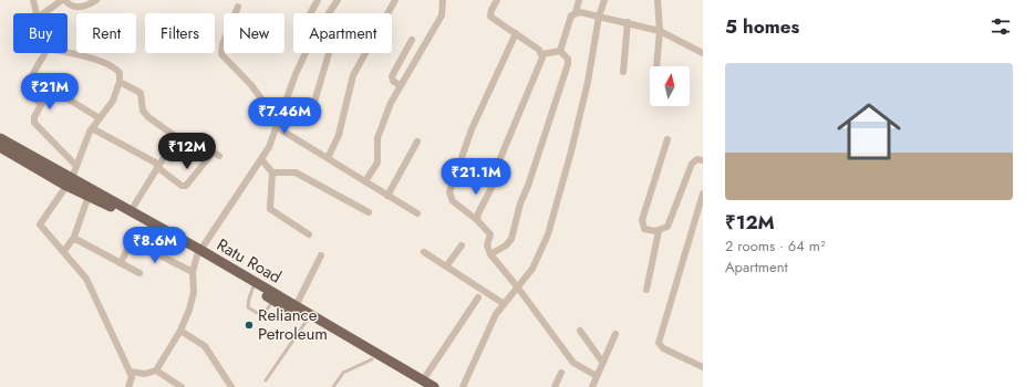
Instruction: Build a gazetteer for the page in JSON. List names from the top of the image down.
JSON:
{
  "streets": {
    "main road": ["Ratu Road"]
  },
  "places": ["Reliance Petroleum"],
  "north": "top",
  "page": {
    "heading": "5 homes",
    "chip": [
      "Buy",
      "Rent",
      "Filters",
      "New",
      "Apartment"
    ],
    "list": [
      {
        "name": "₹12M",
        "note": "2 rooms · 64 m² · Apartment"
      }
    ],
    "price": [
      "₹21M",
      "₹7.46M",
      "₹12M",
      "₹21.1M",
      "₹8.6M"
    ]
  }
}
